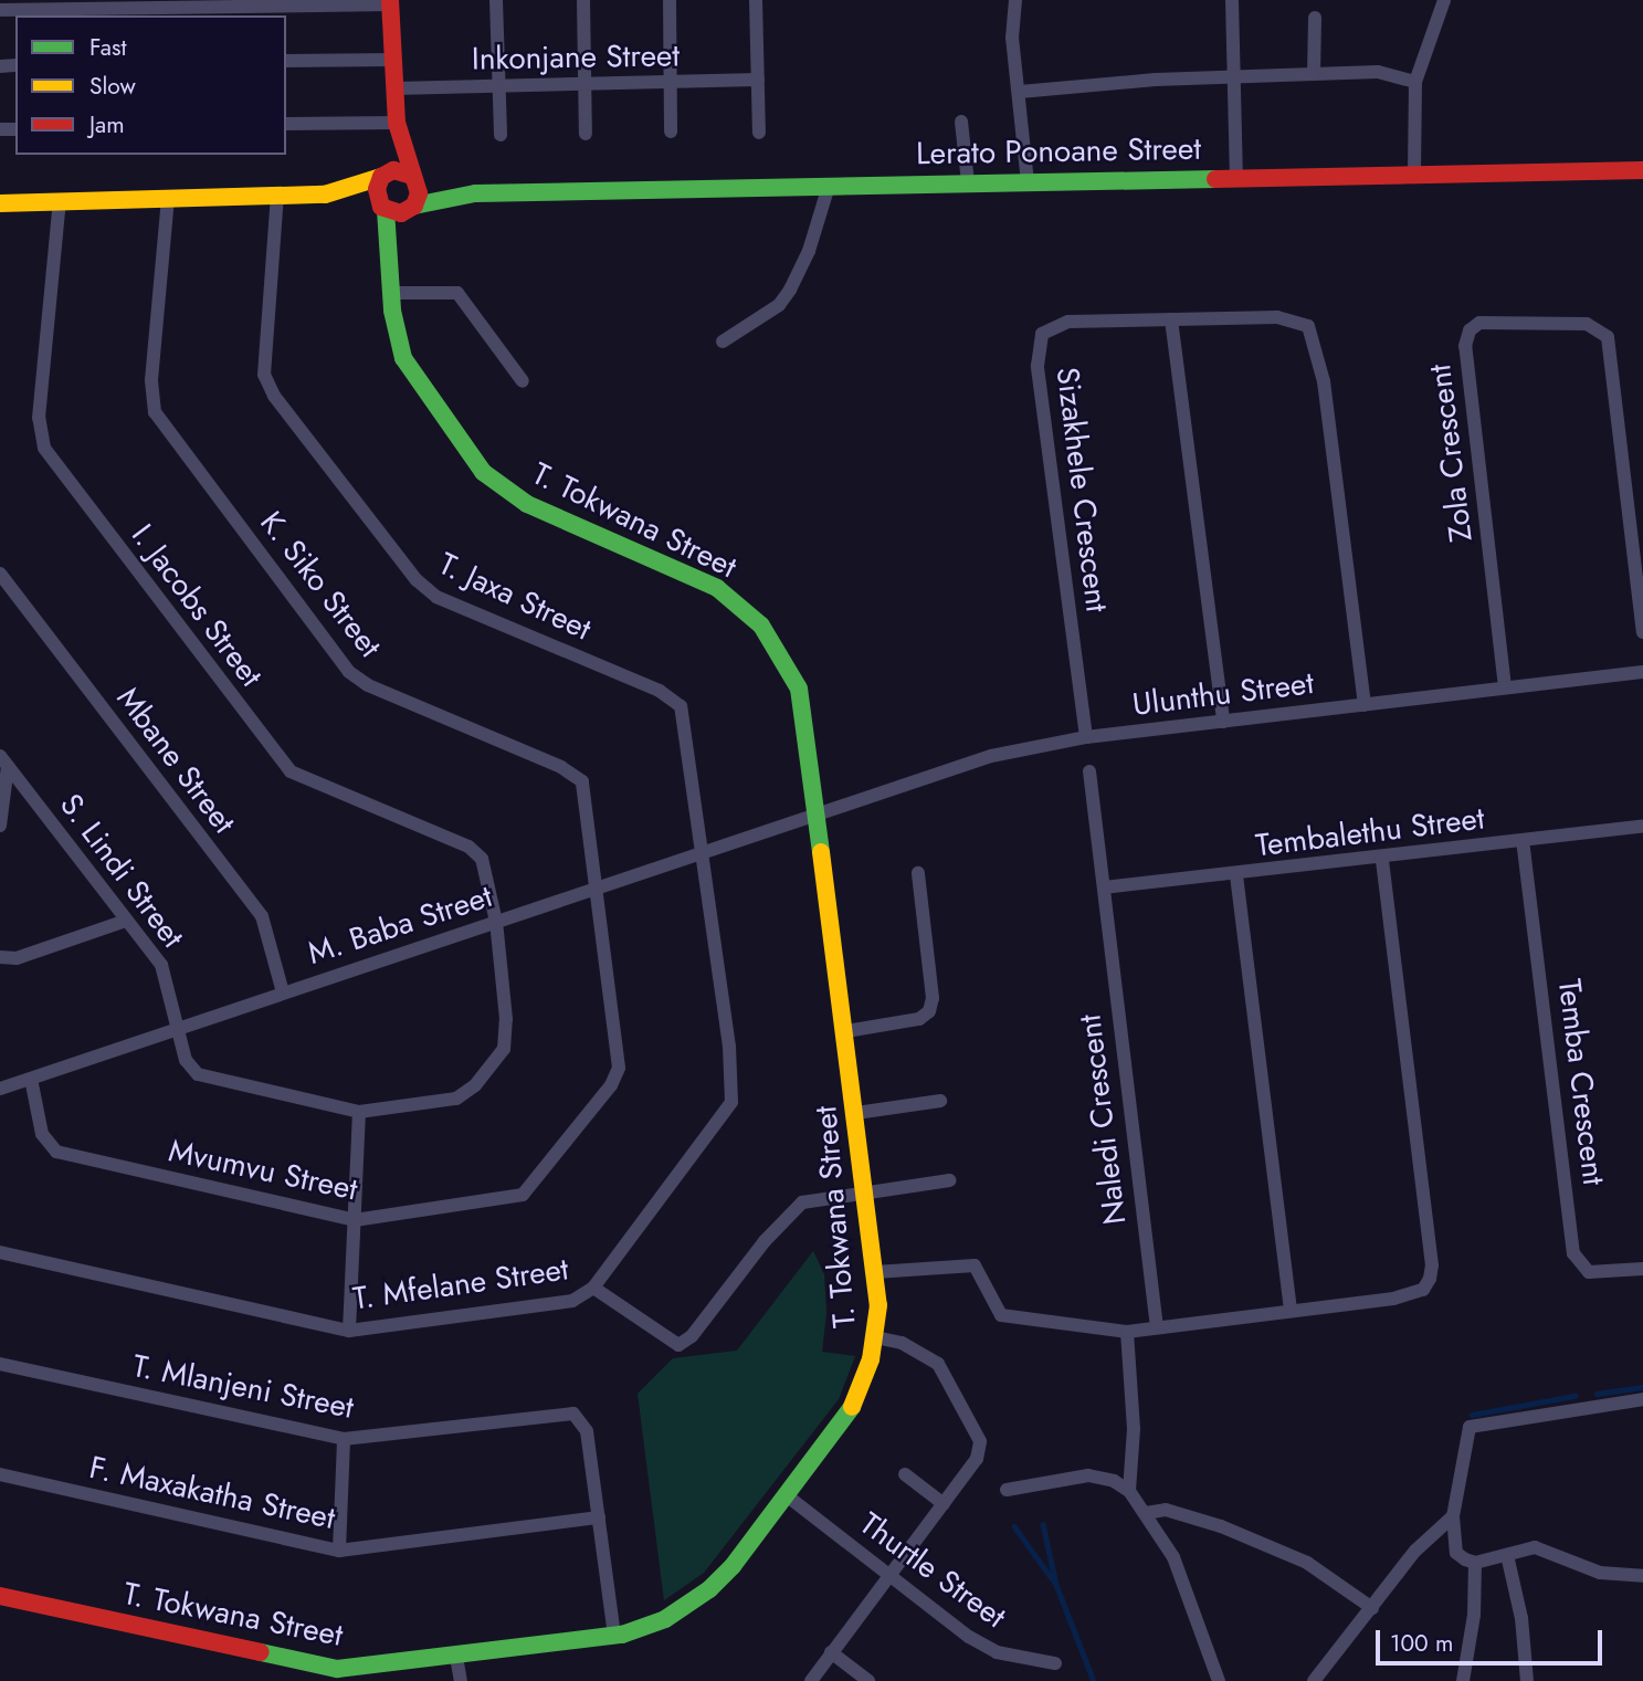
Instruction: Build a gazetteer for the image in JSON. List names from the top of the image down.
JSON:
{
  "streets": {
    "street": [
      "Inkonjane Street",
      "Lerato Ponoane Street",
      "Zola Crescent",
      "Sizakhele Crescent",
      "T. Tokwana Street",
      "K. Siko Street",
      "T. Jaxa Street",
      "I. Jacobs Street",
      "Ulunthu Street",
      "Mbane Street",
      "Tembalethu Street",
      "S. Lindi Street",
      "M. Baba Street",
      "Temba Crescent",
      "Naledi Crescent",
      "Mvumvu Street",
      "T. Mfelane Street",
      "T. Mlanjeni Street",
      "F. Maxakatha Street",
      "Thurtle Street"
    ]
  },
  "crossings": [
    ["Lerato Ponoane Street", "T. Tokwana Street"],
    ["Zola Crescent", "Ulunthu Street"],
    ["Sizakhele Crescent", "Ulunthu Street"],
    ["T. Tokwana Street", "Ulunthu Street"],
    ["T. Tokwana Street", "M. Baba Street"],
    ["T. Tokwana Street", "T. Mlanjeni Street"],
    ["T. Tokwana Street", "Thurtle Street"],
    ["K. Siko Street", "M. Baba Street"],
    ["K. Siko Street", "Mvumvu Street"],
    ["T. Jaxa Street", "M. Baba Street"],
    ["T. Jaxa Street", "T. Mfelane Street"],
    ["I. Jacobs Street", "M. Baba Street"],
    ["Ulunthu Street", "M. Baba Street"],
    ["Mbane Street", "M. Baba Street"],
    ["Tembalethu Street", "Temba Crescent"],
    ["Tembalethu Street", "Naledi Crescent"],
    ["S. Lindi Street", "M. Baba Street"],
    ["M. Baba Street", "Mvumvu Street"],
    ["M. Baba Street", "T. Mfelane Street"],
    ["T. Mlanjeni Street", "F. Maxakatha Street"]
  ],
  "legend": ["Fast", "Slow", "Jam"],
  "scale_bar": "100 m"
}
